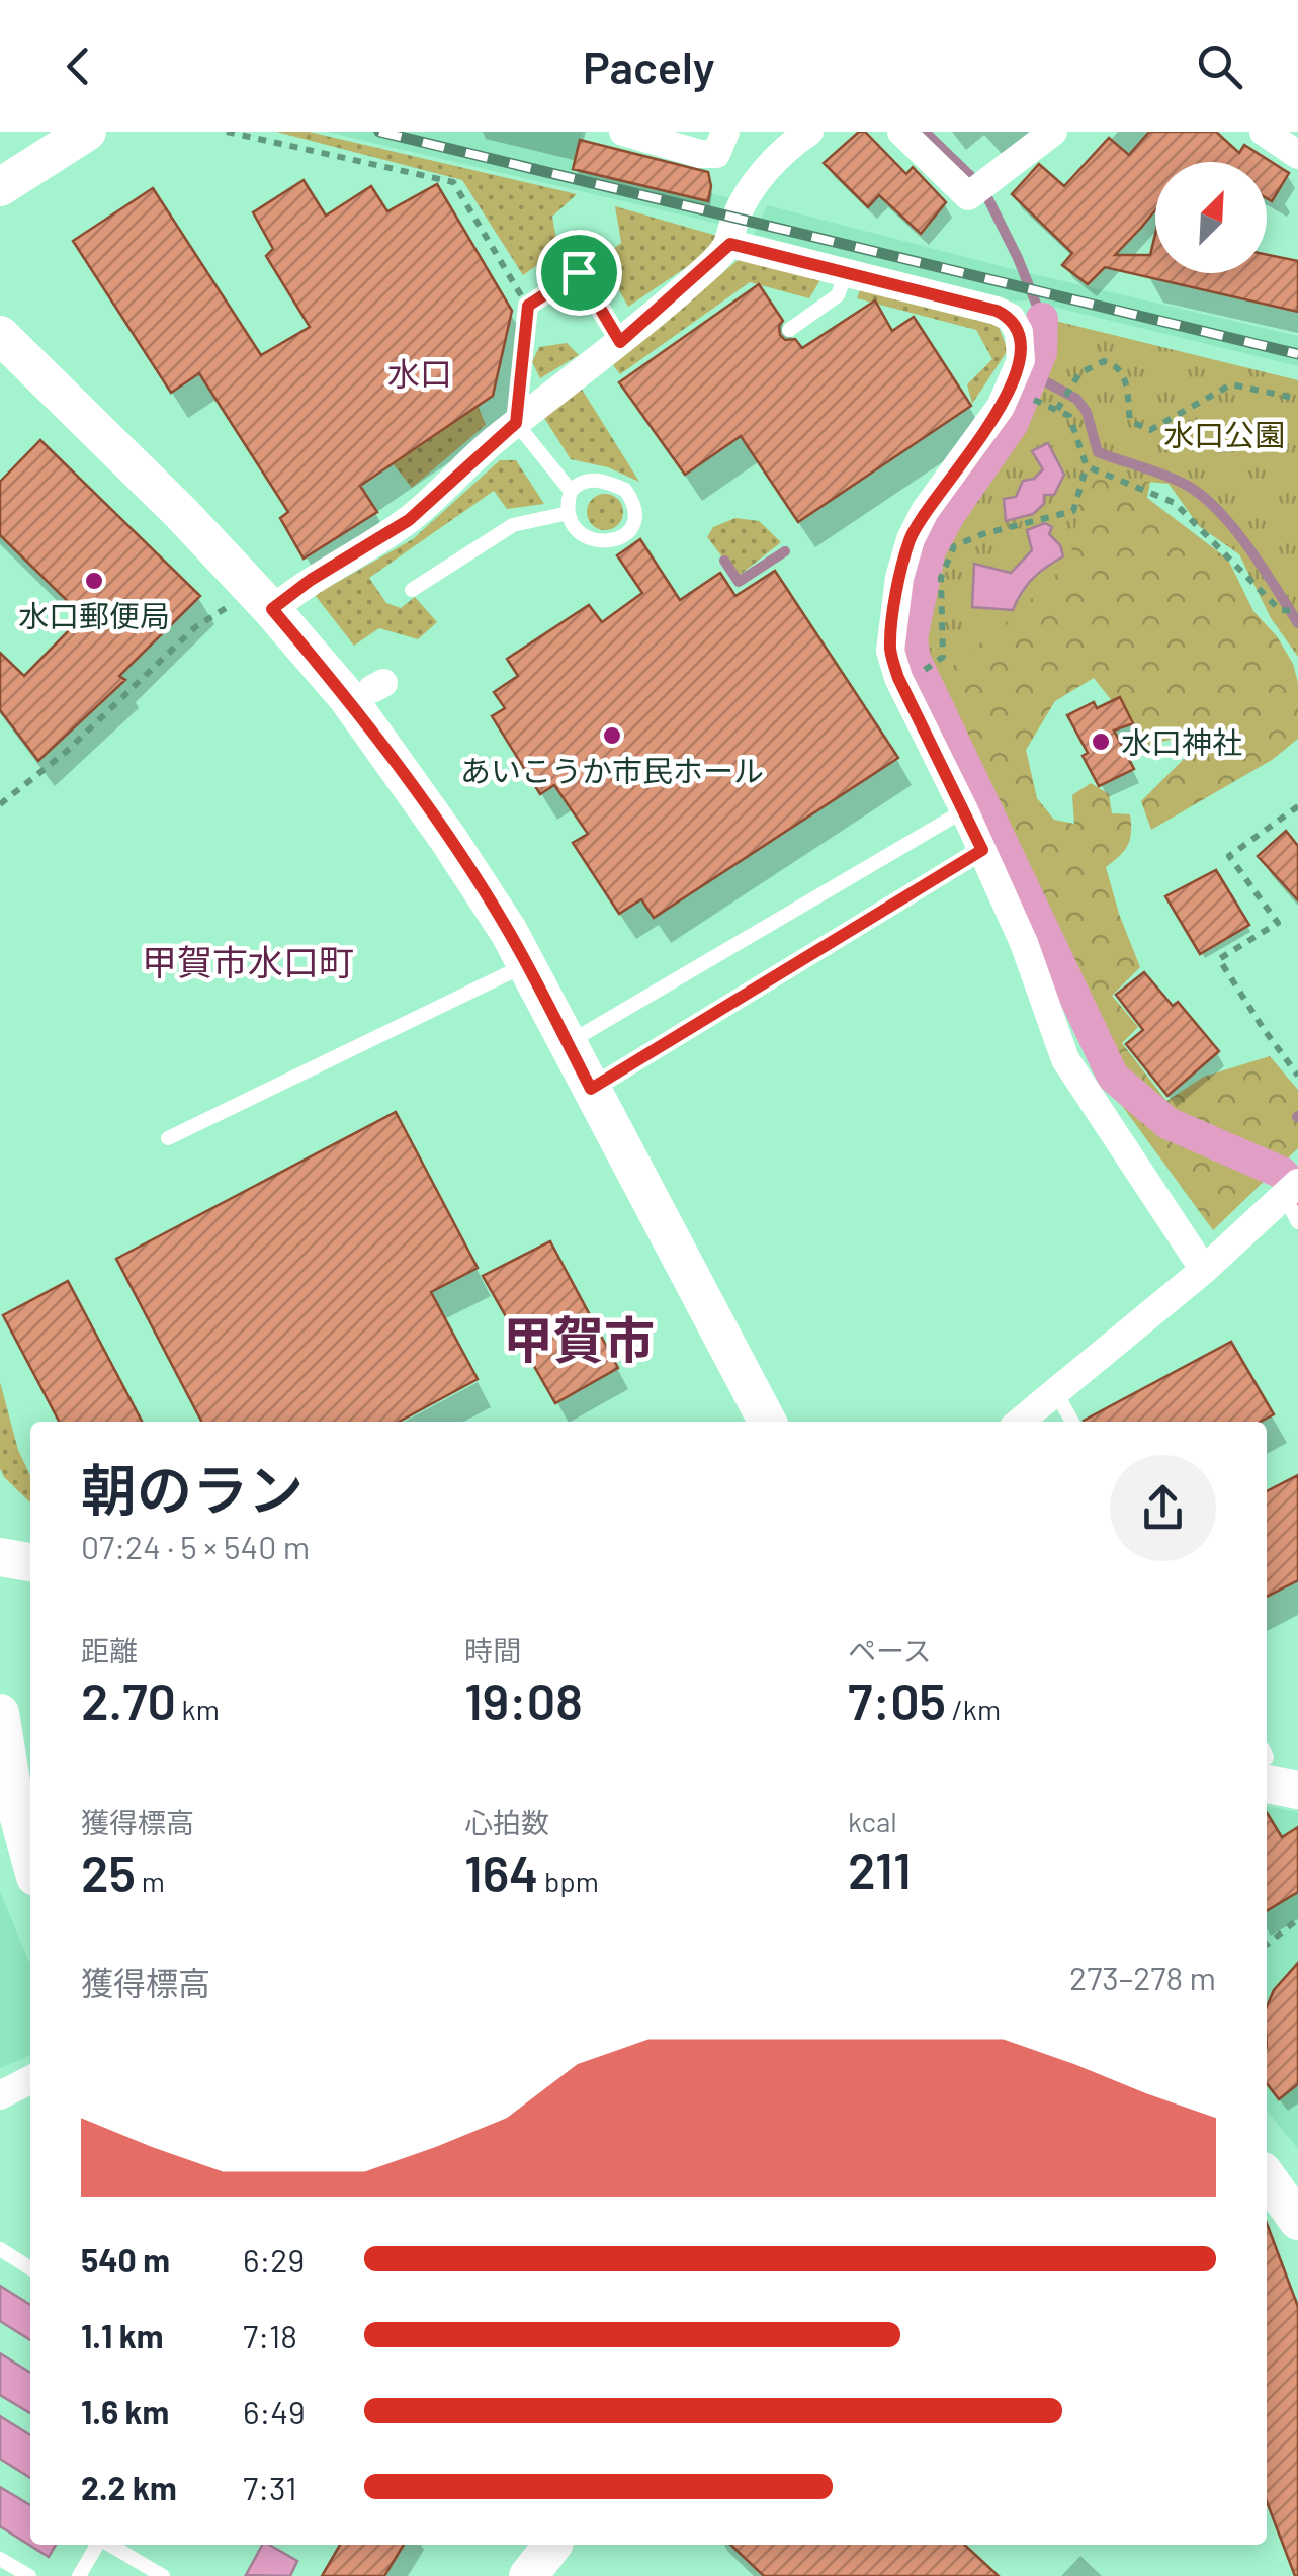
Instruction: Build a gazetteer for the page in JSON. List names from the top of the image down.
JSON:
{
  "districts": ["水口", "甲賀市水口町", "甲賀市"],
  "parks": ["水口公園"],
  "places": ["水口郵便局", "あいこうか市民ホール", "水口神社"],
  "north": "top right",
  "page": {
    "header": "Pacely",
    "heading": ["朝のラン", "07:24 · 5 × 540 m"],
    "stats": [
      ["距離", "2.70 km"],
      ["時間", "19:08"],
      ["ペース", "7:05 /km"],
      ["獲得標高", "25 m"],
      ["心拍数", "164 bpm"],
      ["kcal", "211"]
    ],
    "chart": ["獲得標高", "273–278 m"],
    "list": [
      {
        "name": "540 m",
        "note": "6:29"
      },
      {
        "name": "1.1 km",
        "note": "7:18"
      },
      {
        "name": "1.6 km",
        "note": "6:49"
      },
      {
        "name": "2.2 km",
        "note": "7:31"
      }
    ]
  }
}
